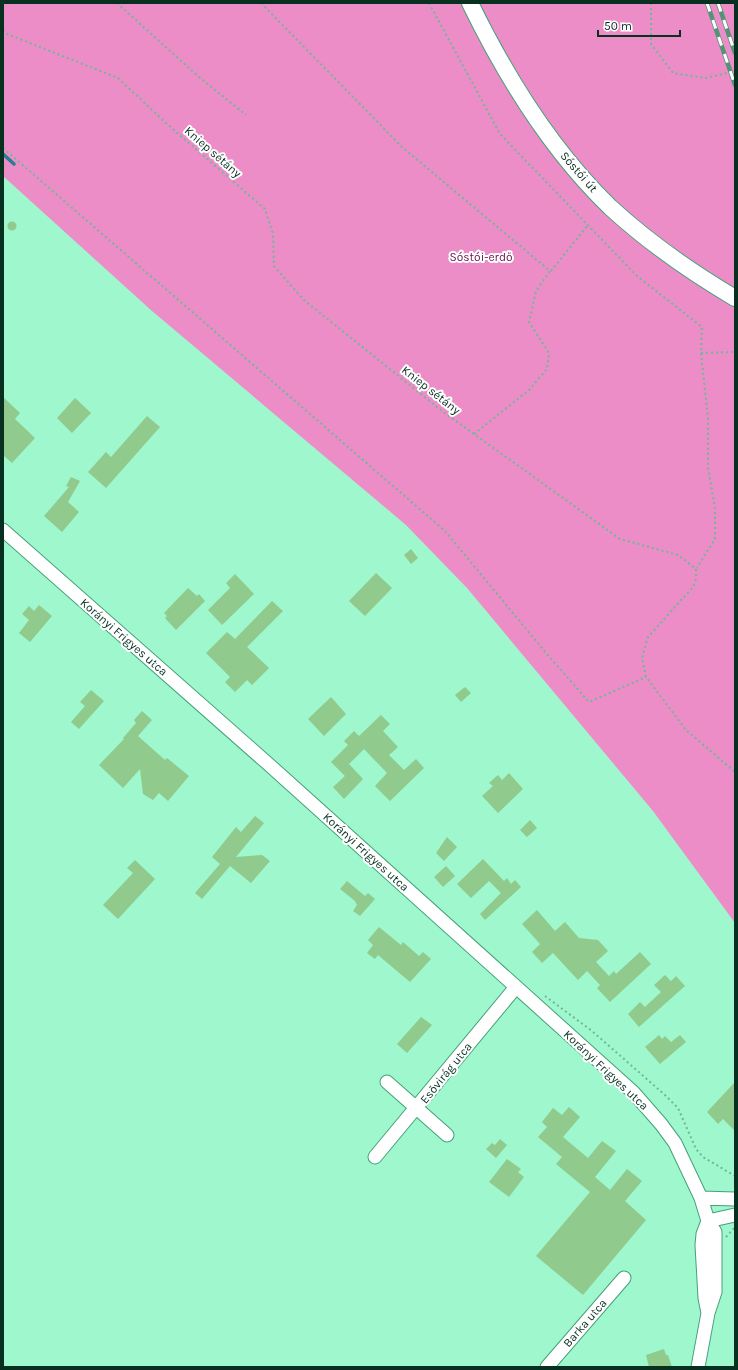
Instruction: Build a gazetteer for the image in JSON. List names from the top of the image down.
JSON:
{
  "streets": {
    "main road": ["Sóstói út"],
    "street": ["Korányi Frigyes utca", "Esővirág utca", "Barka utca"],
    "path": ["Kniep sétány"]
  },
  "crossings": [
    ["Korányi Frigyes utca", "Esővirág utca"]
  ],
  "parks": ["Sóstói-erdő"],
  "scale_bar": "50 m"
}
